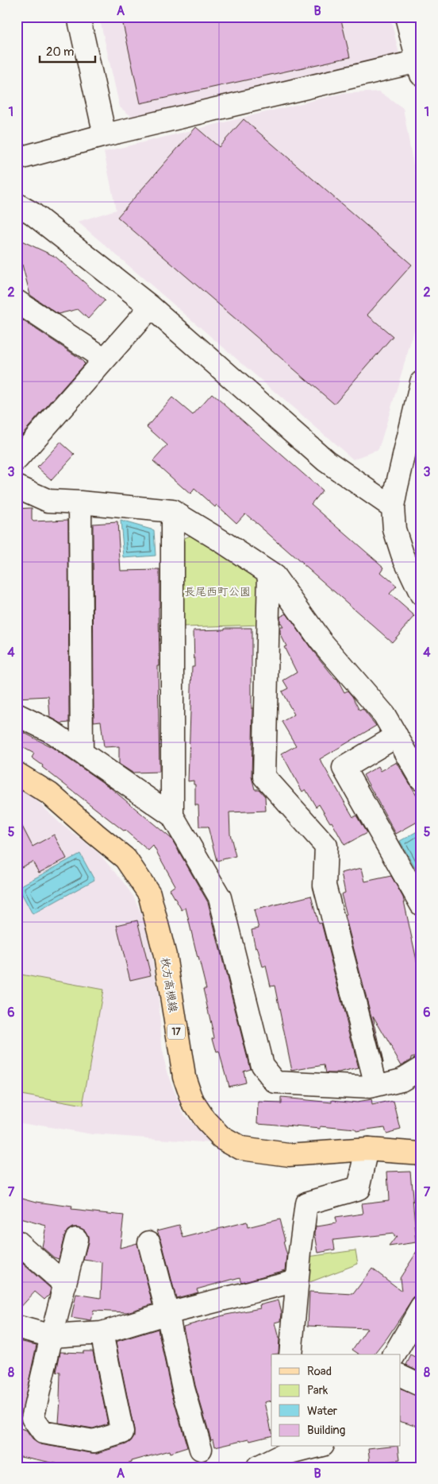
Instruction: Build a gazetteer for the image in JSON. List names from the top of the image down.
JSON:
{
  "streets": {
    "main road": ["枚方高槻線", "17"]
  },
  "parks": ["長尾西町公園"],
  "legend": [
    "Road",
    "Park",
    "Water",
    "Building"
  ],
  "scale_bar": "20 m",
  "grid": {
    "columns": ["A", "B"],
    "rows": [
      "1",
      "2",
      "3",
      "4",
      "5",
      "6",
      "7",
      "8"
    ]
  }
}
